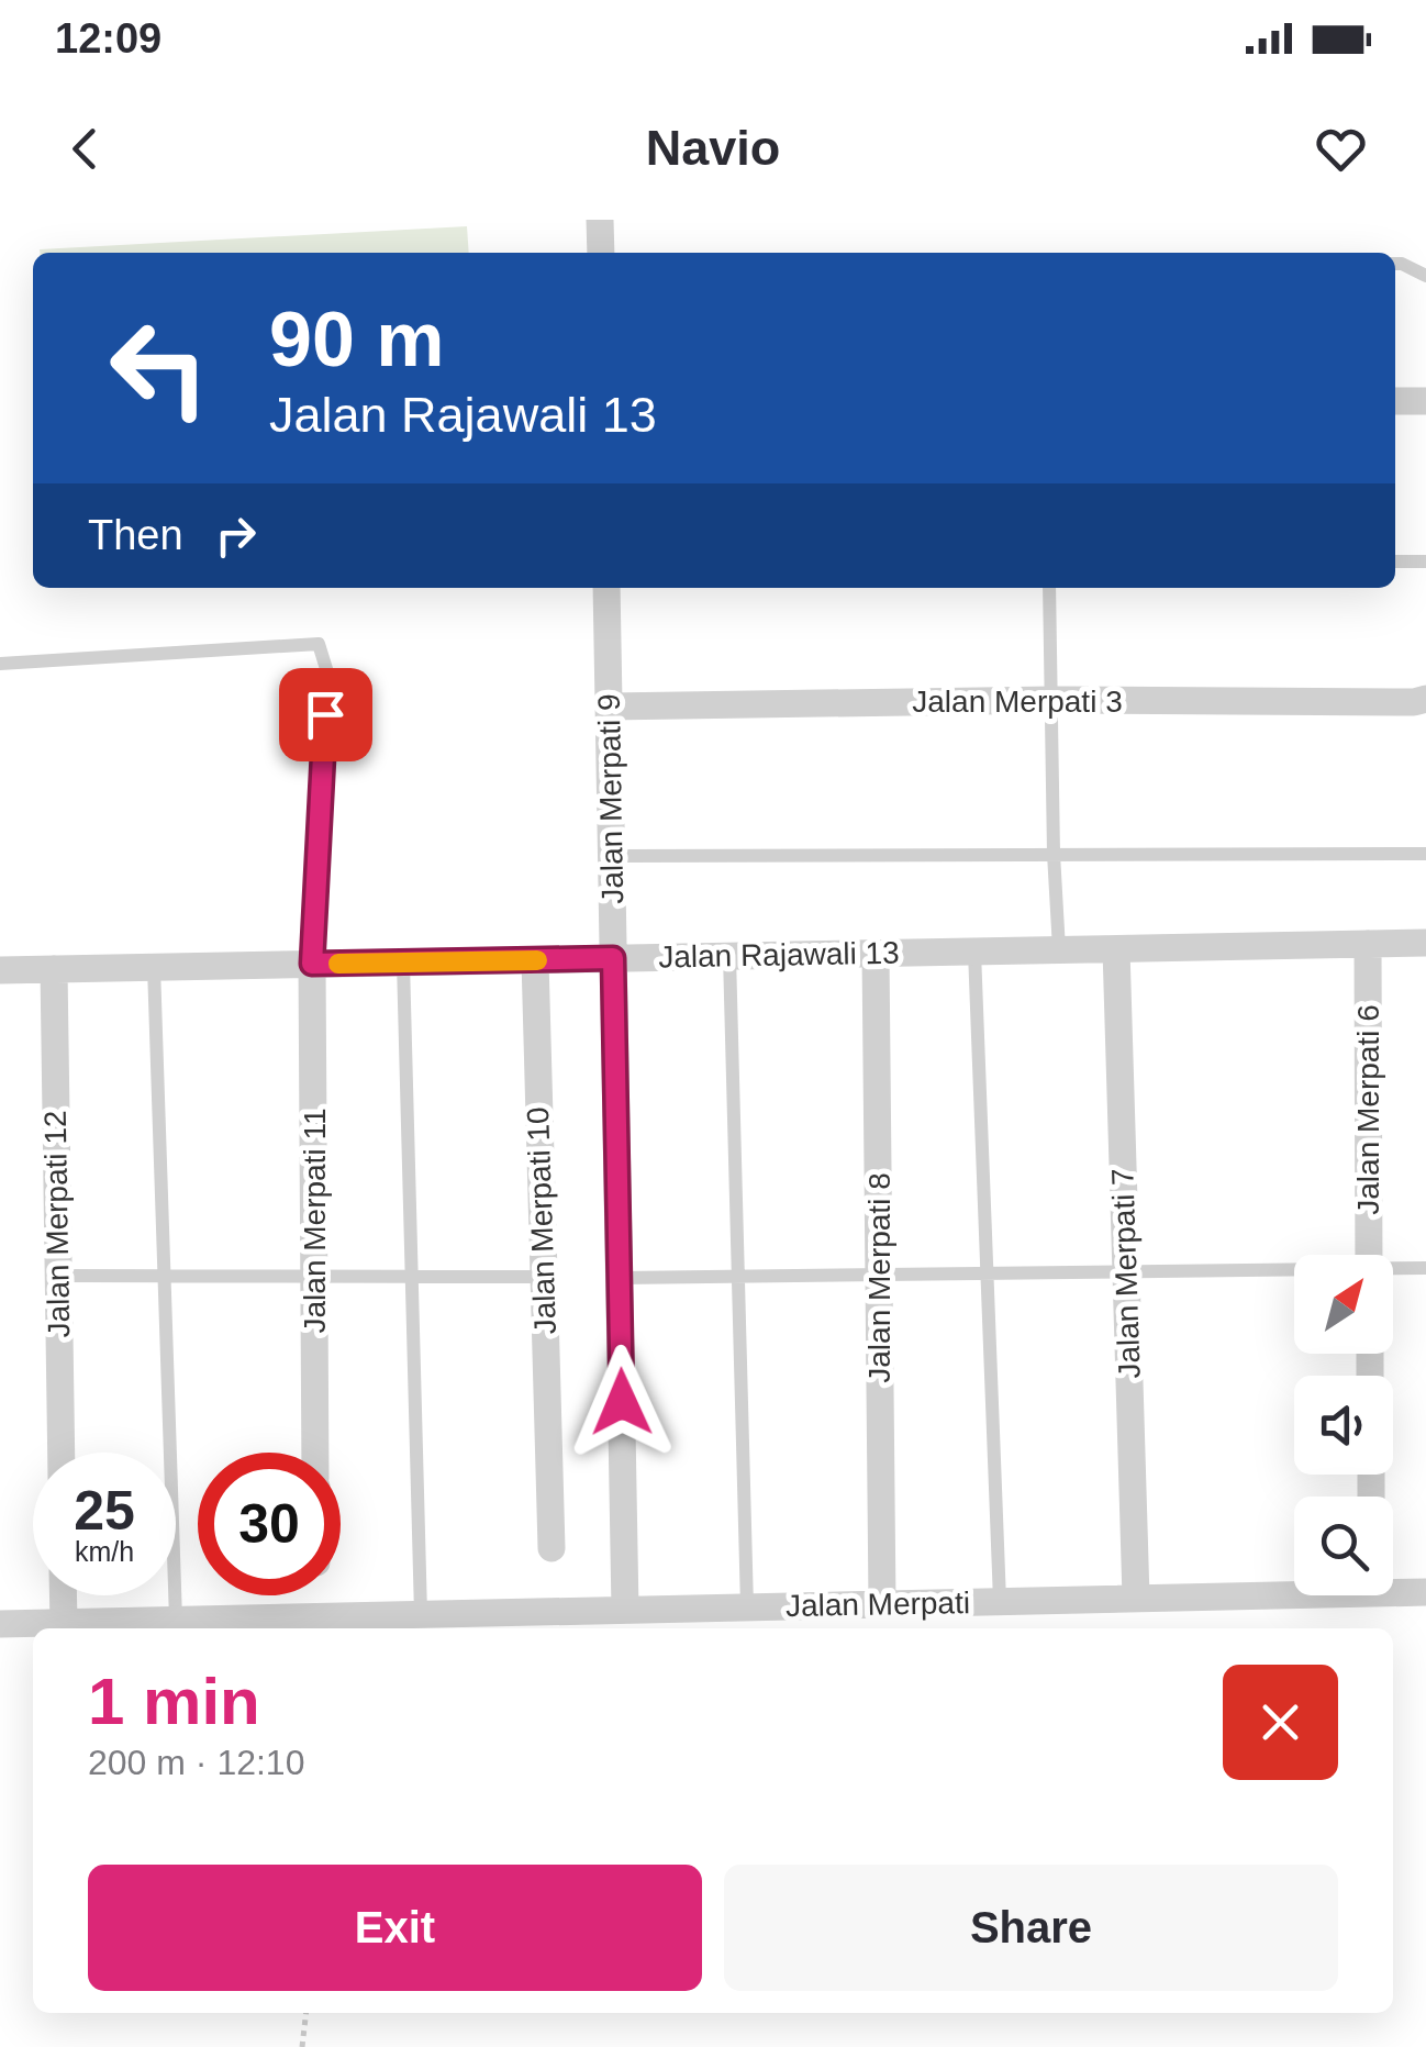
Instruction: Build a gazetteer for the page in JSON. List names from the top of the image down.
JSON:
{
  "streets": {
    "street": [
      "Jalan Merpati 3",
      "Jalan Merpati 9",
      "Jalan Rajawali 13",
      "Jalan Merpati 6",
      "Jalan Merpati 11",
      "Jalan Merpati 10",
      "Jalan Merpati 12",
      "Jalan Merpati 7",
      "Jalan Merpati 8",
      "Jalan Merpati"
    ]
  },
  "crossings": [
    ["Jalan Merpati 3", "Jalan Merpati 9"],
    ["Jalan Merpati 9", "Jalan Rajawali 13"],
    ["Jalan Merpati 9", "Jalan Merpati"],
    ["Jalan Rajawali 13", "Jalan Merpati 6"],
    ["Jalan Rajawali 13", "Jalan Merpati 11"],
    ["Jalan Rajawali 13", "Jalan Merpati 10"],
    ["Jalan Rajawali 13", "Jalan Merpati 12"],
    ["Jalan Rajawali 13", "Jalan Merpati 7"],
    ["Jalan Rajawali 13", "Jalan Merpati 8"],
    ["Jalan Merpati 7", "Jalan Merpati"],
    ["Jalan Merpati 8", "Jalan Merpati"]
  ],
  "north": "top right",
  "page": {
    "status": "12:09",
    "header": "Navio",
    "turn": ["90 m", "Jalan Rajawali 13"],
    "then": "Then",
    "speed": "25 km/h",
    "limit": "30",
    "heading": ["1 min", "200 m · 12:10"],
    "buttons": ["Exit", "Share"]
  }
}
